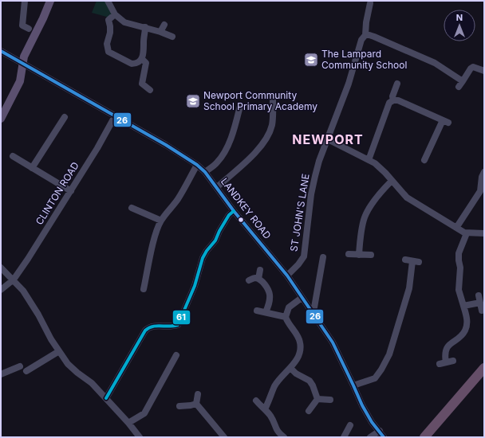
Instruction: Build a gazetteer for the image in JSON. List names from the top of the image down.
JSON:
{
  "streets": {
    "street": ["CLINTON ROAD", "LANDKEY ROAD", "ST JOHN'S LANE"]
  },
  "crossings": [
    ["CLINTON ROAD", "LANDKEY ROAD"],
    ["LANDKEY ROAD", "ST JOHN'S LANE"]
  ],
  "districts": ["NEWPORT"],
  "places": {
    "school or university": ["The Lampard Community School", "Newport Community School Primary Academy"]
  },
  "lines": ["transit line 26", "transit line 61"],
  "north": "top"
}
